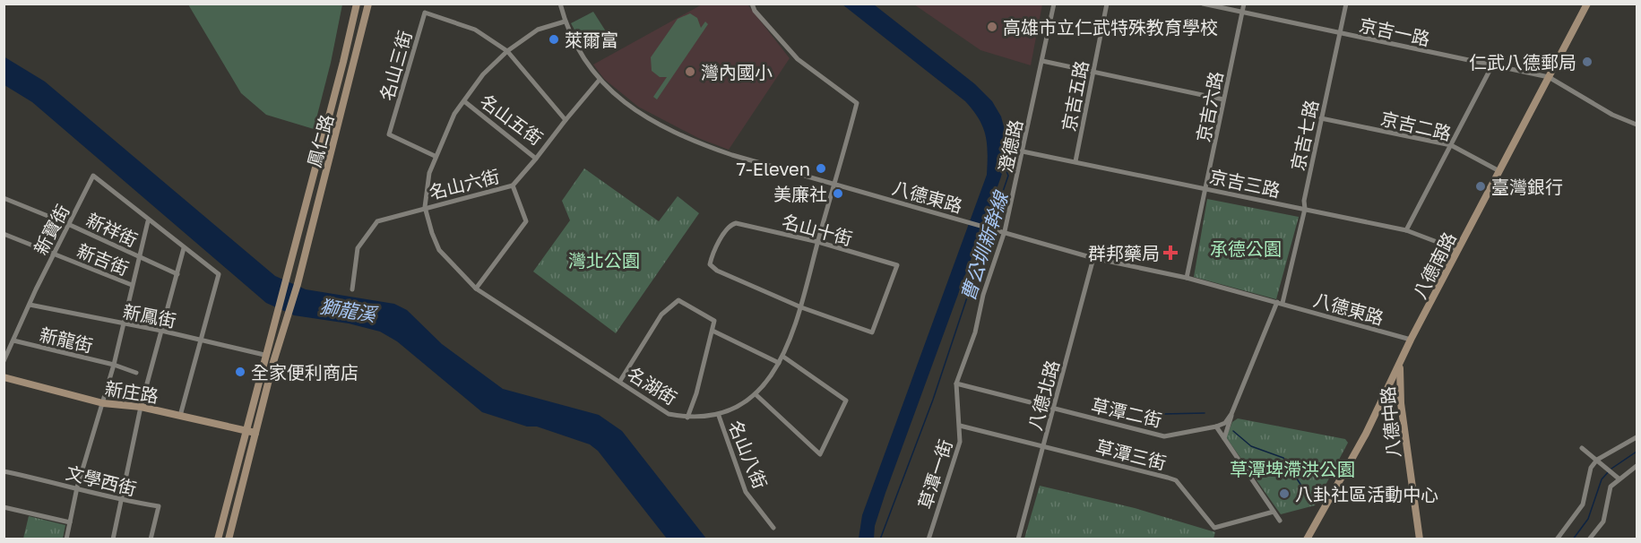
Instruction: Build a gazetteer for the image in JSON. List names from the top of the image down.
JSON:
{
  "streets": {
    "main road": [
      "鳳仁路",
      "八德南路",
      "新庄路",
      "八德中路"
    ],
    "street": [
      "京吉一路",
      "名山三街",
      "京吉五路",
      "京吉六路",
      "名山五街",
      "京吉二路",
      "京吉七路",
      "澄德路",
      "京吉三路",
      "名山六街",
      "八德東路",
      "新寶街",
      "新祥街",
      "名山十街",
      "新吉街",
      "新鳳街",
      "新龍街",
      "名湖街",
      "八德北路",
      "草潭二街",
      "名山八街",
      "草潭三街",
      "草潭一街",
      "文學西街"
    ]
  },
  "crossings": [
    ["京吉一路", "京吉六路"],
    ["京吉一路", "京吉七路"],
    ["京吉一路", "八德南路"],
    ["名山三街", "名山五街"],
    ["名山三街", "名湖街"],
    ["京吉五路", "京吉三路"],
    ["京吉六路", "京吉三路"],
    ["京吉六路", "八德東路"],
    ["名山五街", "名湖街"],
    ["京吉二路", "京吉七路"],
    ["京吉二路", "八德南路"],
    ["京吉七路", "京吉三路"],
    ["京吉七路", "八德東路"],
    ["京吉七路", "草潭二街"],
    ["鳳仁路", "新鳳街"],
    ["鳳仁路", "新庄路"],
    ["澄德路", "京吉三路"],
    ["澄德路", "八德東路"],
    ["澄德路", "草潭二街"],
    ["澄德路", "草潭一街"],
    ["京吉三路", "八德南路"],
    ["名山六街", "名湖街"],
    ["八德東路", "八德南路"],
    ["八德東路", "名湖街"],
    ["八德東路", "八德北路"],
    ["八德東路", "草潭二街"],
    ["新寶街", "新祥街"],
    ["新寶街", "新吉街"],
    ["新寶街", "新鳳街"],
    ["新寶街", "新龍街"],
    ["名山十街", "名湖街"],
    ["八德南路", "八德中路"],
    ["名湖街", "名山八街"],
    ["八德北路", "草潭二街"],
    ["八德北路", "草潭三街"],
    ["草潭二街", "草潭一街"],
    ["草潭三街", "草潭一街"]
  ],
  "water": ["曹公圳新幹線", "獅龍溪"],
  "parks": ["承德公園", "灣北公園", "草潭埤滯洪公園"],
  "places": {
    "other": [
      "高雄市立仁武特殊教育學校",
      "萊爾富",
      "仁武八德郵局",
      "灣內國小",
      "7-Eleven",
      "臺灣銀行",
      "美廉社",
      "全家便利商店",
      "八卦社區活動中心"
    ],
    "health": ["群邦藥局"]
  }
}
